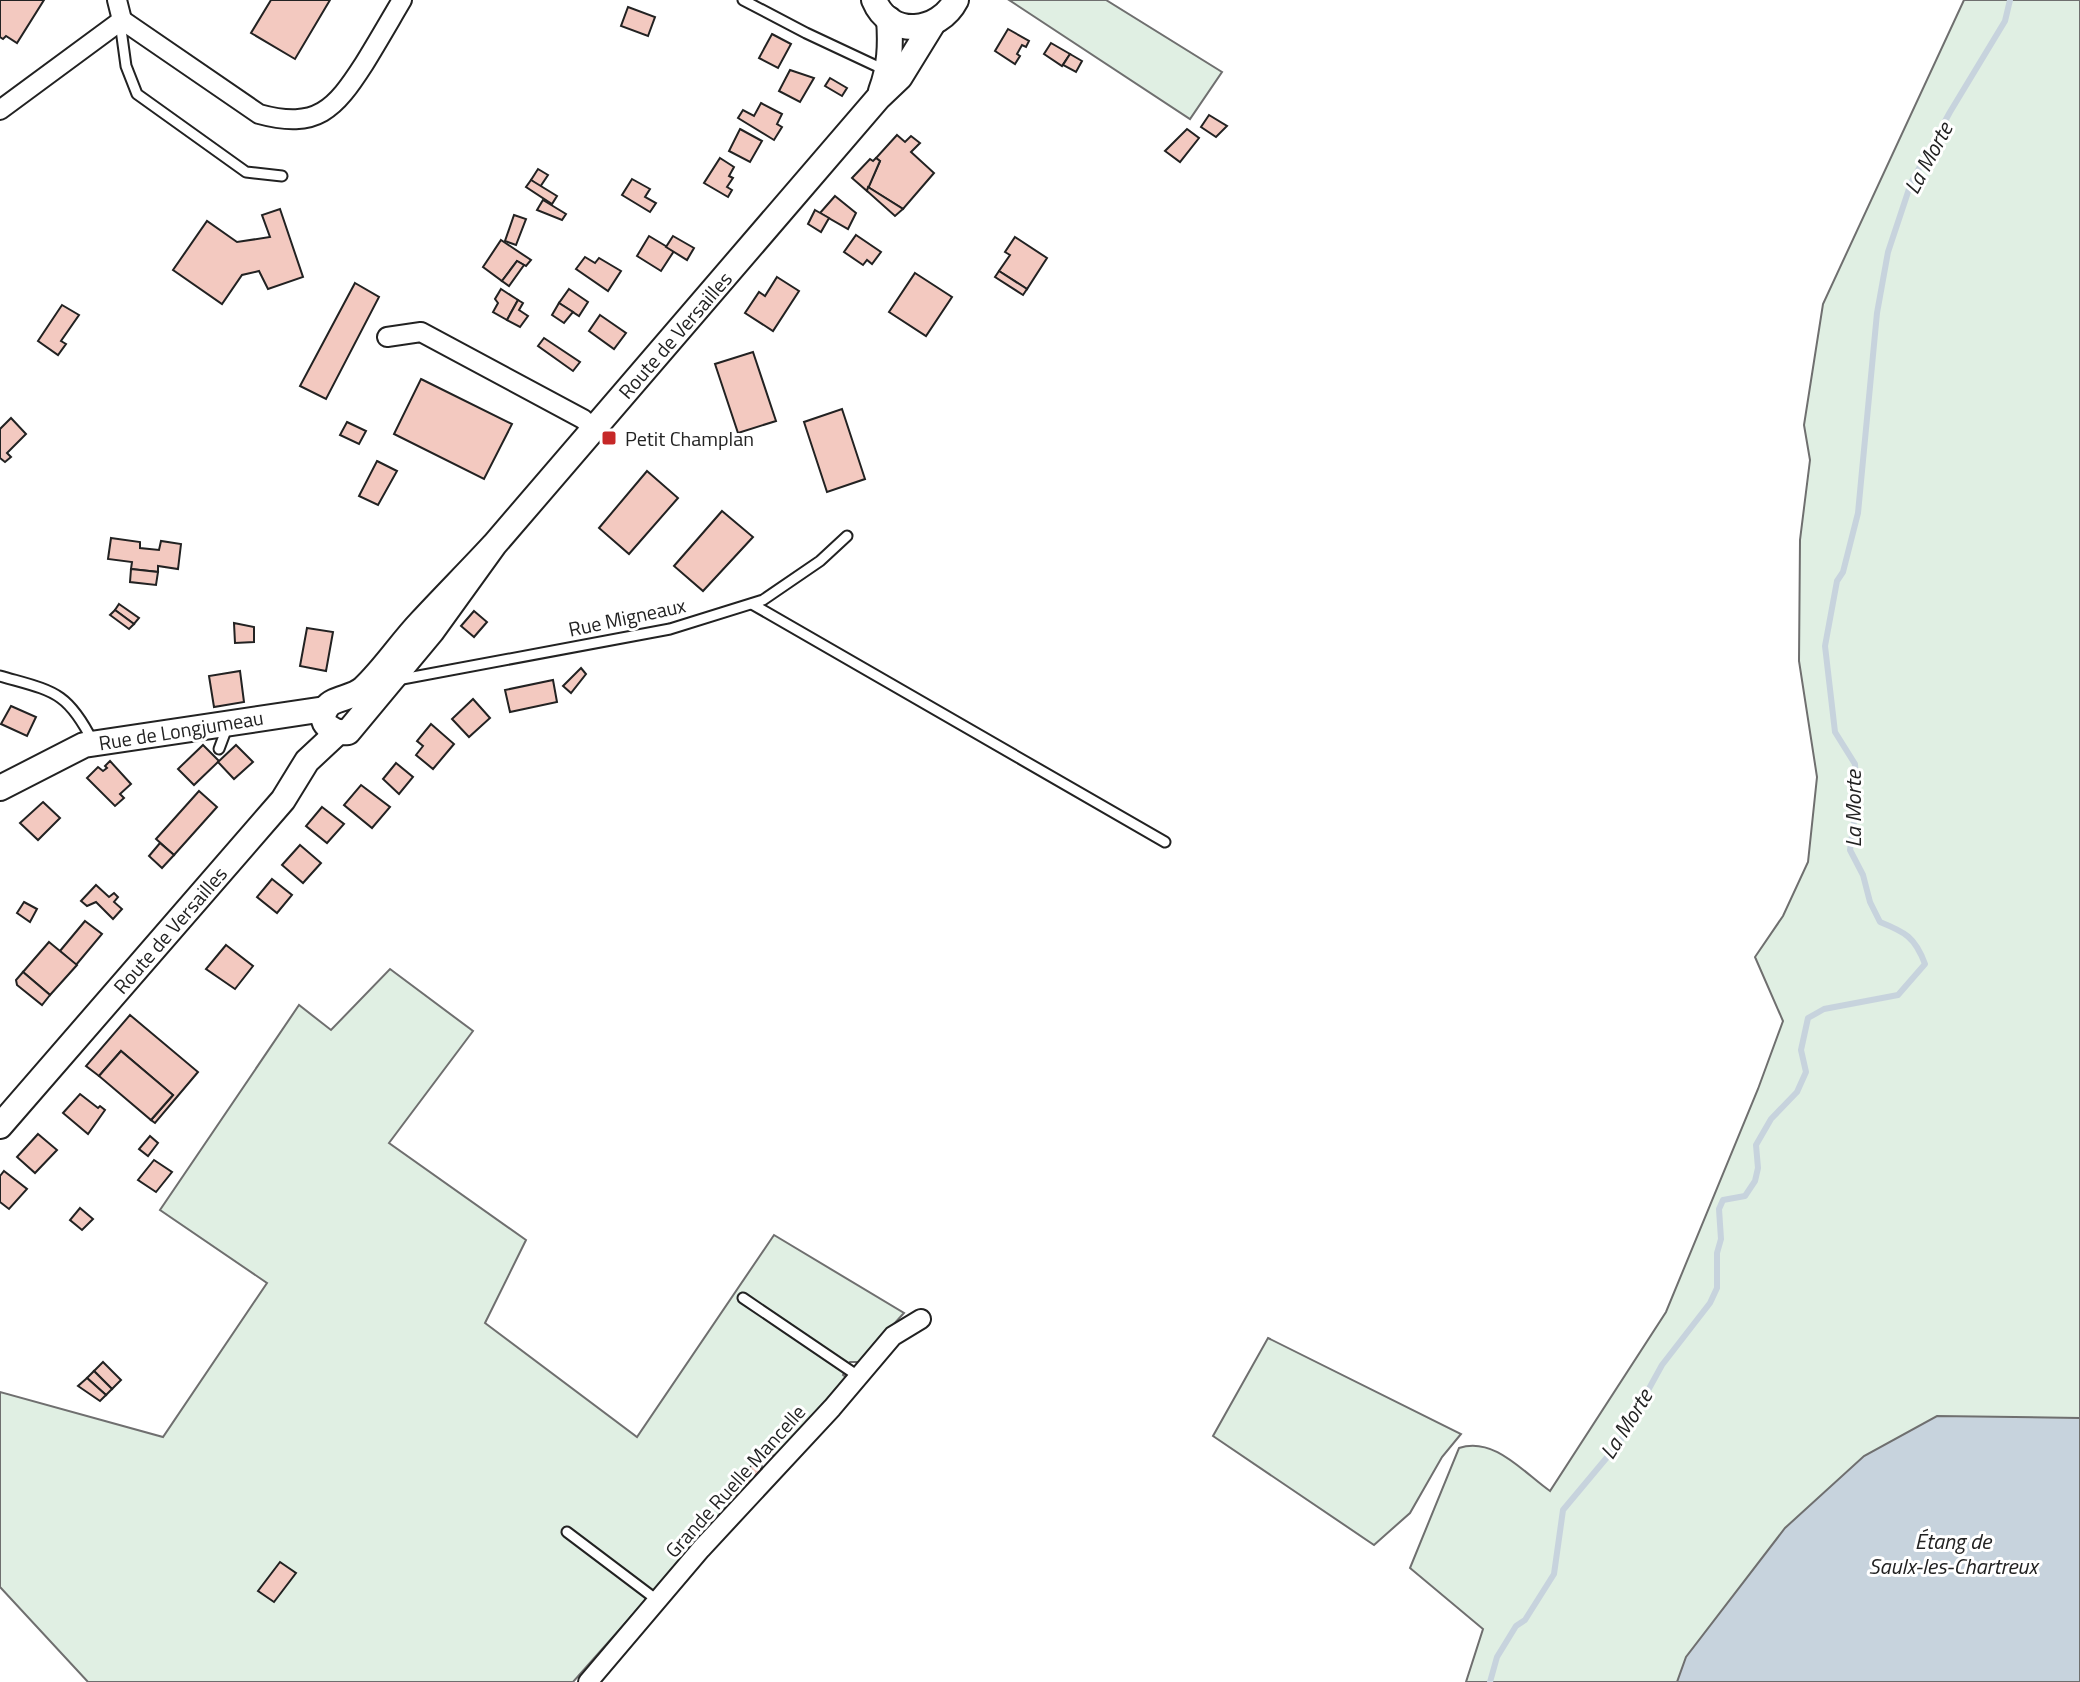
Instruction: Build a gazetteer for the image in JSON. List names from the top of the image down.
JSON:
{
  "streets": {
    "main road": ["Route de Versailles", "Rue de Longjumeau"],
    "street": ["Grande Ruelle Mancelle"],
    "lane": ["Rue Migneaux"]
  },
  "crossings": [
    ["Route de Versailles", "Rue Migneaux"]
  ],
  "water": ["La Morte", "Étang de Saulx-les-Chartreux"],
  "places": {
    "transit": ["Petit Champlan"]
  }
}
